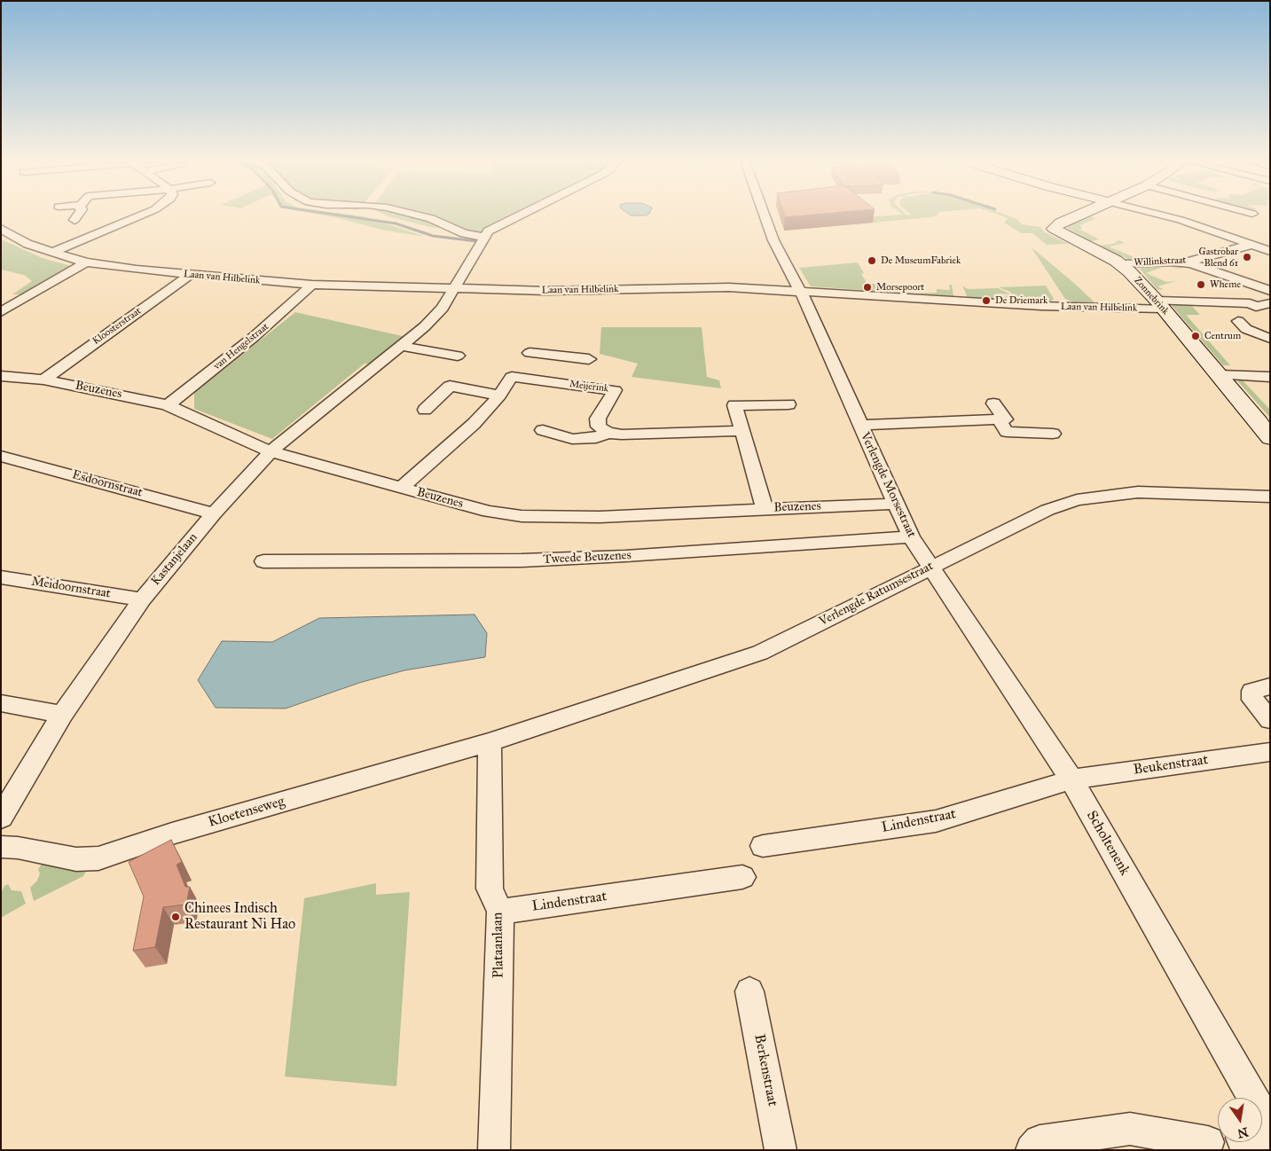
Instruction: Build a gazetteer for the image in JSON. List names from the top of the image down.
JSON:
{
  "streets": {
    "street": [
      "Willinkstraat",
      "Laan van Hilbelink",
      "Zonnebrink",
      "Kloosterstraat",
      "van Hengelstraat",
      "Meijerink",
      "Beuzenes",
      "Esdoornstraat",
      "Verlengde Morsestraat",
      "Tweede Beuzenes",
      "Kastanjelaan",
      "Meidoornstraat",
      "Verlengde Ratumsestraat",
      "Beukenstraat",
      "Kloetenseweg",
      "Lindenstraat",
      "Scholtenenk",
      "Plataanlaan",
      "Berkenstraat"
    ]
  },
  "crossings": [
    ["Willinkstraat", "Zonnebrink"],
    ["Laan van Hilbelink", "Zonnebrink"],
    ["Laan van Hilbelink", "Kloosterstraat"],
    ["Laan van Hilbelink", "van Hengelstraat"],
    ["Laan van Hilbelink", "Verlengde Morsestraat"],
    ["Laan van Hilbelink", "Kastanjelaan"],
    ["Kloosterstraat", "Beuzenes"],
    ["van Hengelstraat", "Beuzenes"],
    ["Beuzenes", "Verlengde Morsestraat"],
    ["Beuzenes", "Kastanjelaan"],
    ["Esdoornstraat", "Kastanjelaan"],
    ["Verlengde Morsestraat", "Tweede Beuzenes"],
    ["Verlengde Morsestraat", "Verlengde Ratumsestraat"],
    ["Verlengde Morsestraat", "Scholtenenk"],
    ["Kastanjelaan", "Meidoornstraat"],
    ["Verlengde Ratumsestraat", "Kloetenseweg"],
    ["Verlengde Ratumsestraat", "Scholtenenk"],
    ["Verlengde Ratumsestraat", "Plataanlaan"],
    ["Beukenstraat", "Lindenstraat"],
    ["Beukenstraat", "Scholtenenk"],
    ["Kloetenseweg", "Plataanlaan"],
    ["Lindenstraat", "Scholtenenk"],
    ["Lindenstraat", "Plataanlaan"]
  ],
  "places": [
    "Gastrobar Blend 61",
    "De MuseumFabriek",
    "Wheme",
    "Morsepoort",
    "De Driemark",
    "Centrum",
    "Chinees Indisch Restaurant Ni Hao"
  ],
  "north": "bottom"
}
